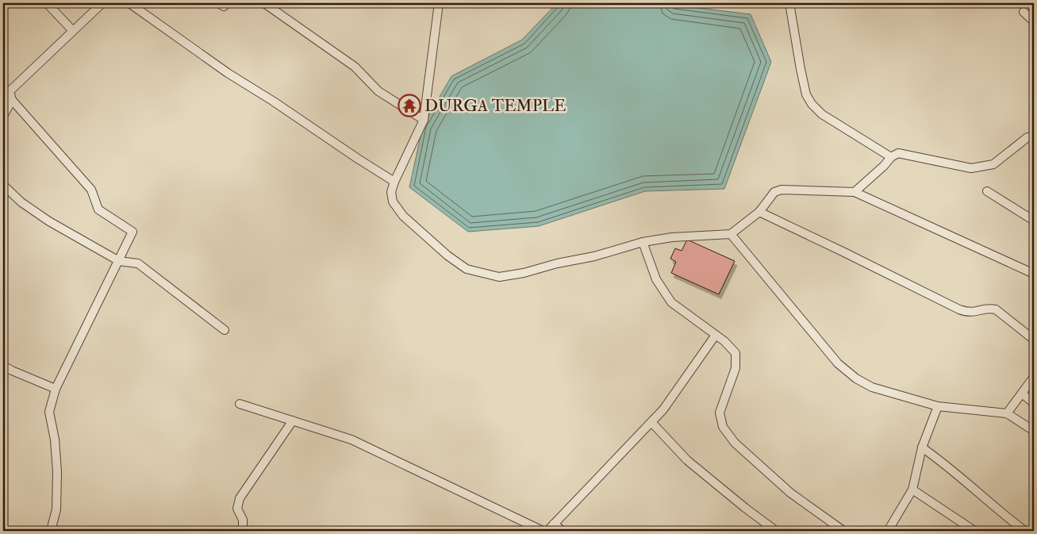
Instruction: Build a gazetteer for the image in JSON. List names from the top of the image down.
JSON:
{
  "places": {
    "temple": ["DURGA TEMPLE"]
  }
}
